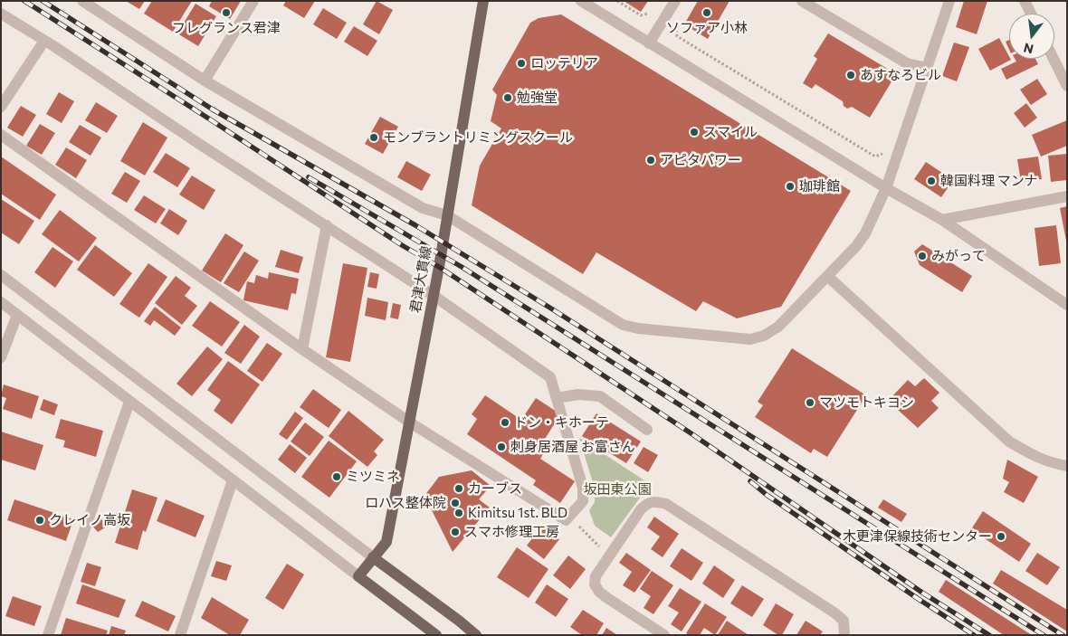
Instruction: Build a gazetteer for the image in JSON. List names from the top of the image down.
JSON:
{
  "streets": {
    "main road": ["君津大貫線"]
  },
  "parks": ["坂田東公園"],
  "places": [
    "フレグランス君津",
    "ソファア小林",
    "ロッテリア",
    "あすなろビル",
    "勉強堂",
    "スマイル",
    "モンブラントリミングスクール",
    "アピタパワー",
    "韓国料理 マンナ",
    "珈琲館",
    "みがって",
    "マツモトキヨシ",
    "ドン・キホーテ",
    "刺身居酒屋 お富さん",
    "ミツミネ",
    "カーブス",
    "ロハス整体院",
    "Kimitsu 1st. BLD",
    "クレイノ高坂",
    "スマホ修理工房",
    "木更津保線技術センター"
  ],
  "north": "bottom"
}
